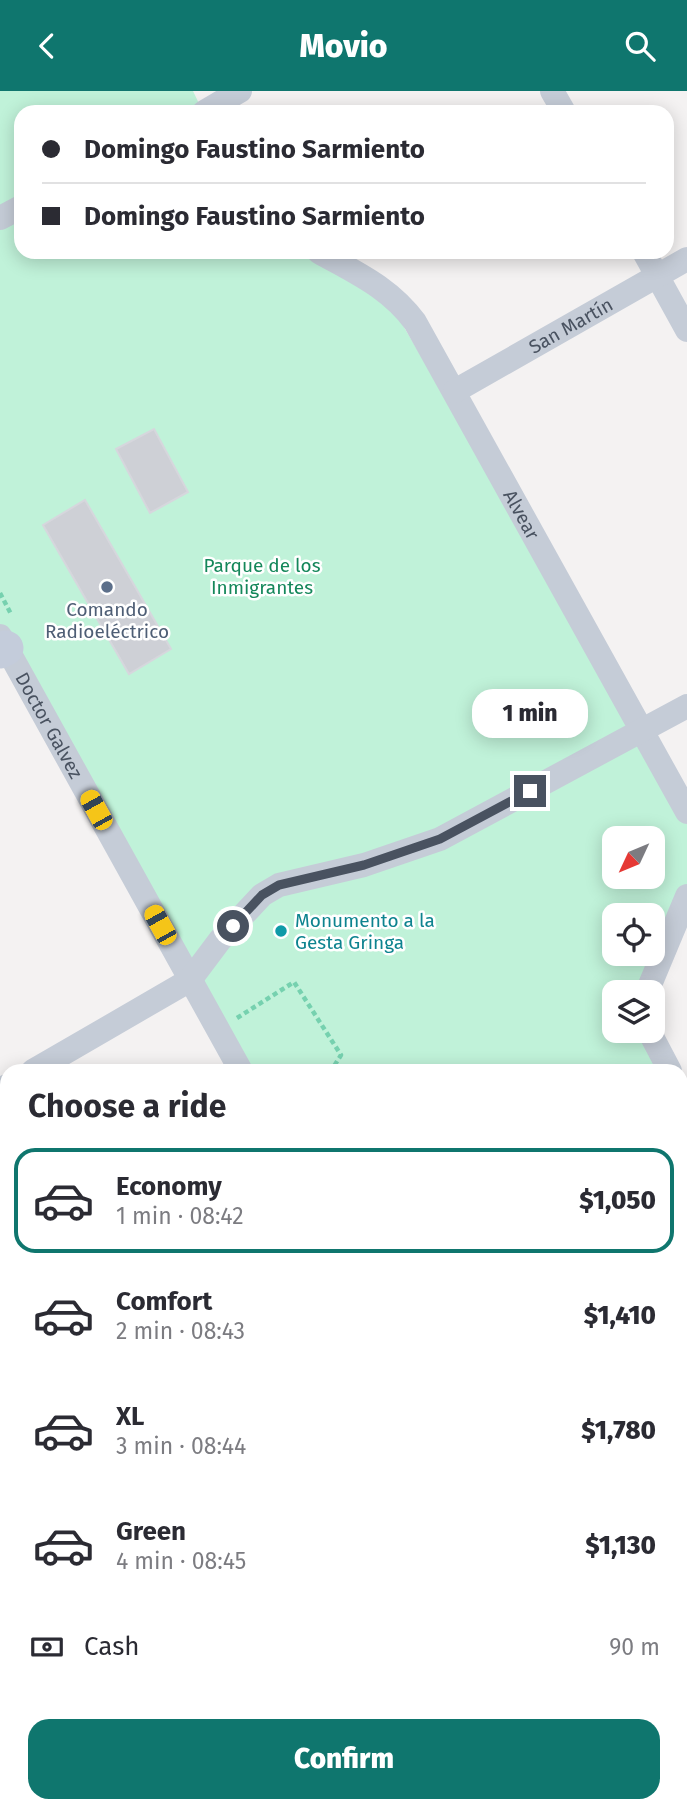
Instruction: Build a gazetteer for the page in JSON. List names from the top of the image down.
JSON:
{
  "streets": {
    "street": ["San Martín", "Alvear", "Doctor Galvez"]
  },
  "crossings": [
    ["San Martín", "Alvear"]
  ],
  "parks": ["Parque de los Inmigrantes"],
  "places": ["Comando Radioeléctrico", "Monumento a la Gesta Gringa"],
  "north": "bottom left",
  "page": {
    "header": "Movio",
    "banner": ["Domingo Faustino Sarmiento", "Domingo Faustino Sarmiento"],
    "bubble": "1 min",
    "heading": "Choose a ride",
    "list": [
      {
        "name": "Economy",
        "note": "1 min · 08:42",
        "value": "$1,050"
      },
      {
        "name": "Comfort",
        "note": "2 min · 08:43",
        "value": "$1,410"
      },
      {
        "name": "XL",
        "note": "3 min · 08:44",
        "value": "$1,780"
      },
      {
        "name": "Green",
        "note": "4 min · 08:45",
        "value": "$1,130"
      }
    ],
    "pay": ["Cash", "90 m"],
    "buttons": "Confirm"
  }
}
